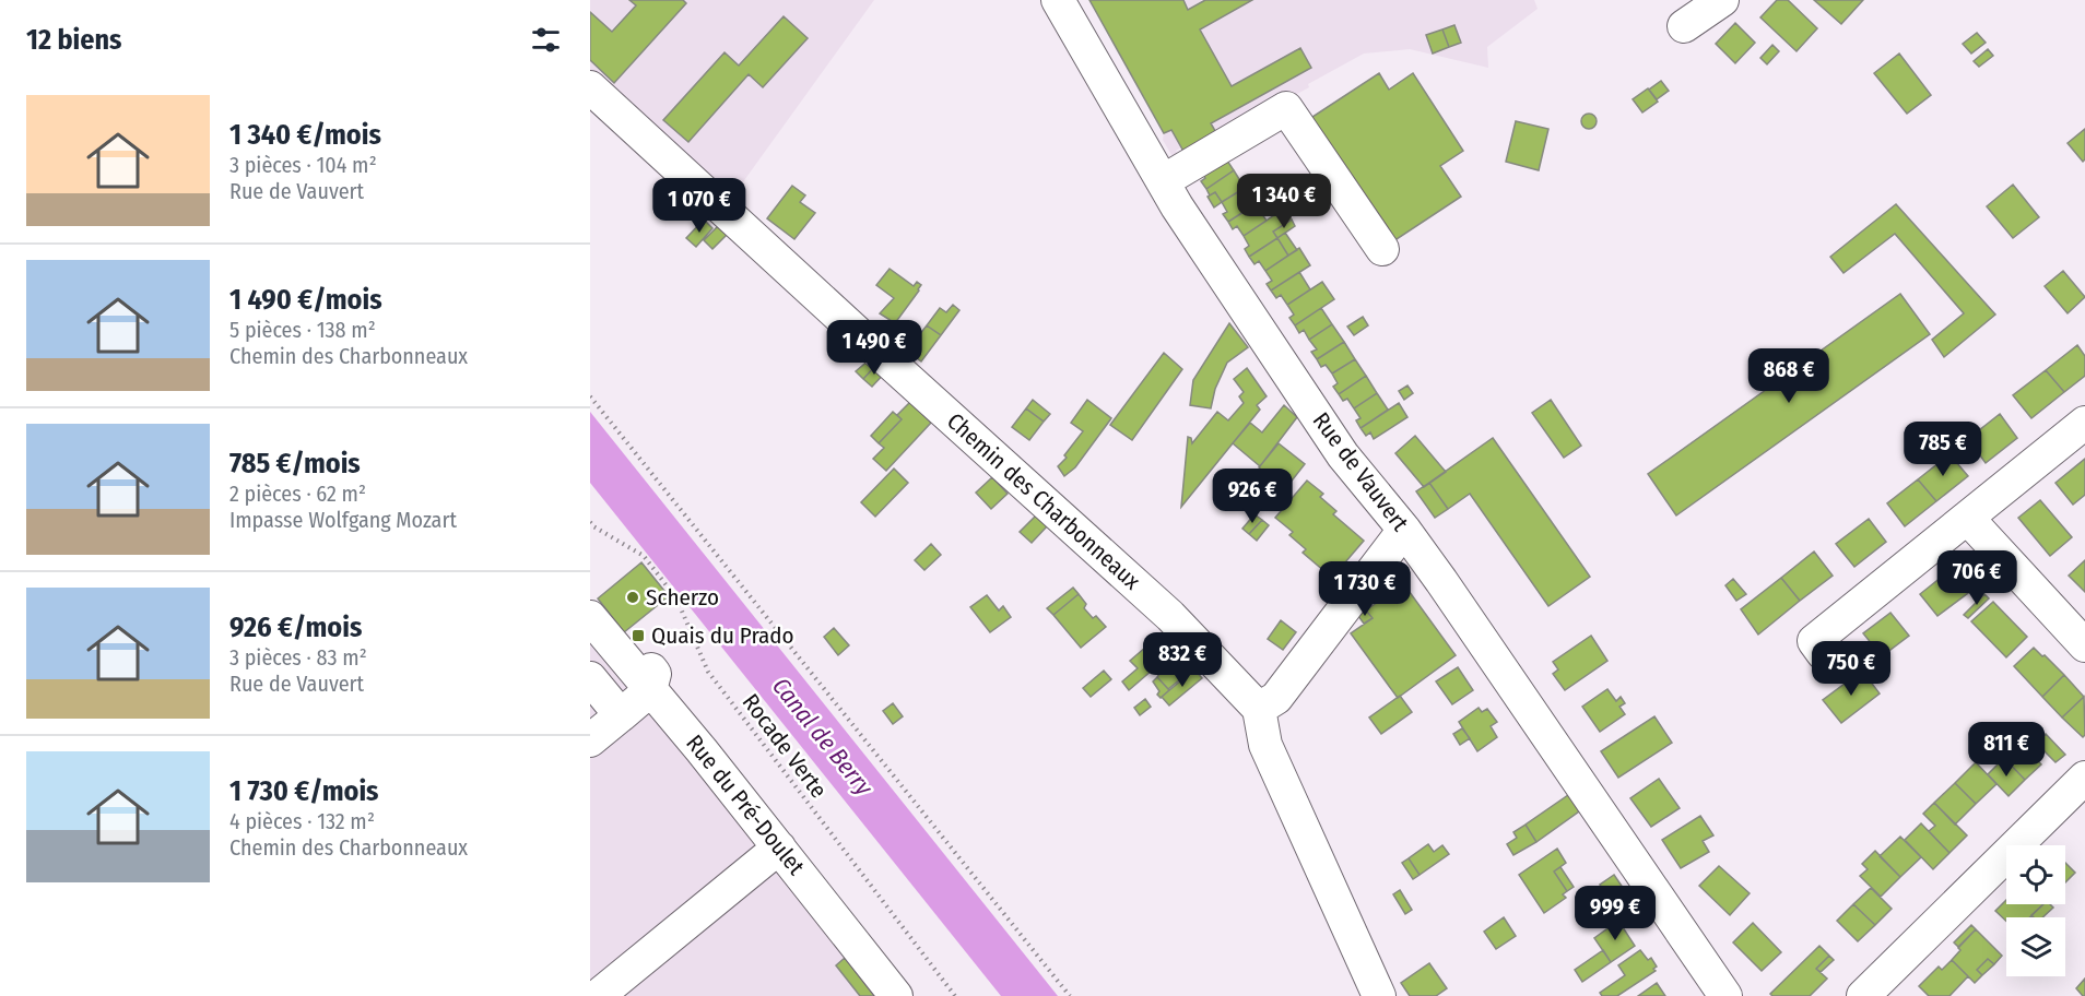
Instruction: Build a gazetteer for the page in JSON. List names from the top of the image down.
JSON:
{
  "streets": {
    "street": ["Rue de Vauvert", "Chemin des Charbonneaux", "Rue du Pré-Doulet"],
    "path": ["Rocade Verte"]
  },
  "water": ["Canal de Berry"],
  "places": {
    "other": ["Scherzo"],
    "transit": ["Quais du Prado"]
  },
  "page": {
    "heading": "12 biens",
    "list": [
      {
        "name": "1 340 €/mois",
        "note": "3 pièces · 104 m² · Rue de Vauvert"
      },
      {
        "name": "1 490 €/mois",
        "note": "5 pièces · 138 m² · Chemin des Charbonneaux"
      },
      {
        "name": "785 €/mois",
        "note": "2 pièces · 62 m² · Impasse Wolfgang Mozart"
      },
      {
        "name": "926 €/mois",
        "note": "3 pièces · 83 m² · Rue de Vauvert"
      },
      {
        "name": "1 730 €/mois",
        "note": "4 pièces · 132 m² · Chemin des Charbonneaux"
      }
    ],
    "price": [
      "1 340 €",
      "1 070 €",
      "1 490 €",
      "868 €",
      "785 €",
      "926 €",
      "706 €",
      "1 730 €",
      "832 €",
      "750 €",
      "811 €",
      "999 €"
    ]
  }
}
